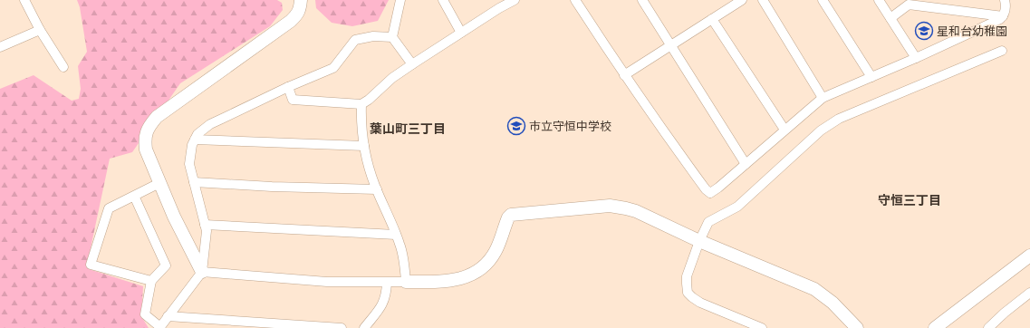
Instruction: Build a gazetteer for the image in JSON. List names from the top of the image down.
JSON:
{
  "districts": ["葉山町三丁目", "守恒三丁目"],
  "places": {
    "school or university": ["星和台幼稚園", "市立守恒中学校"]
  }
}
